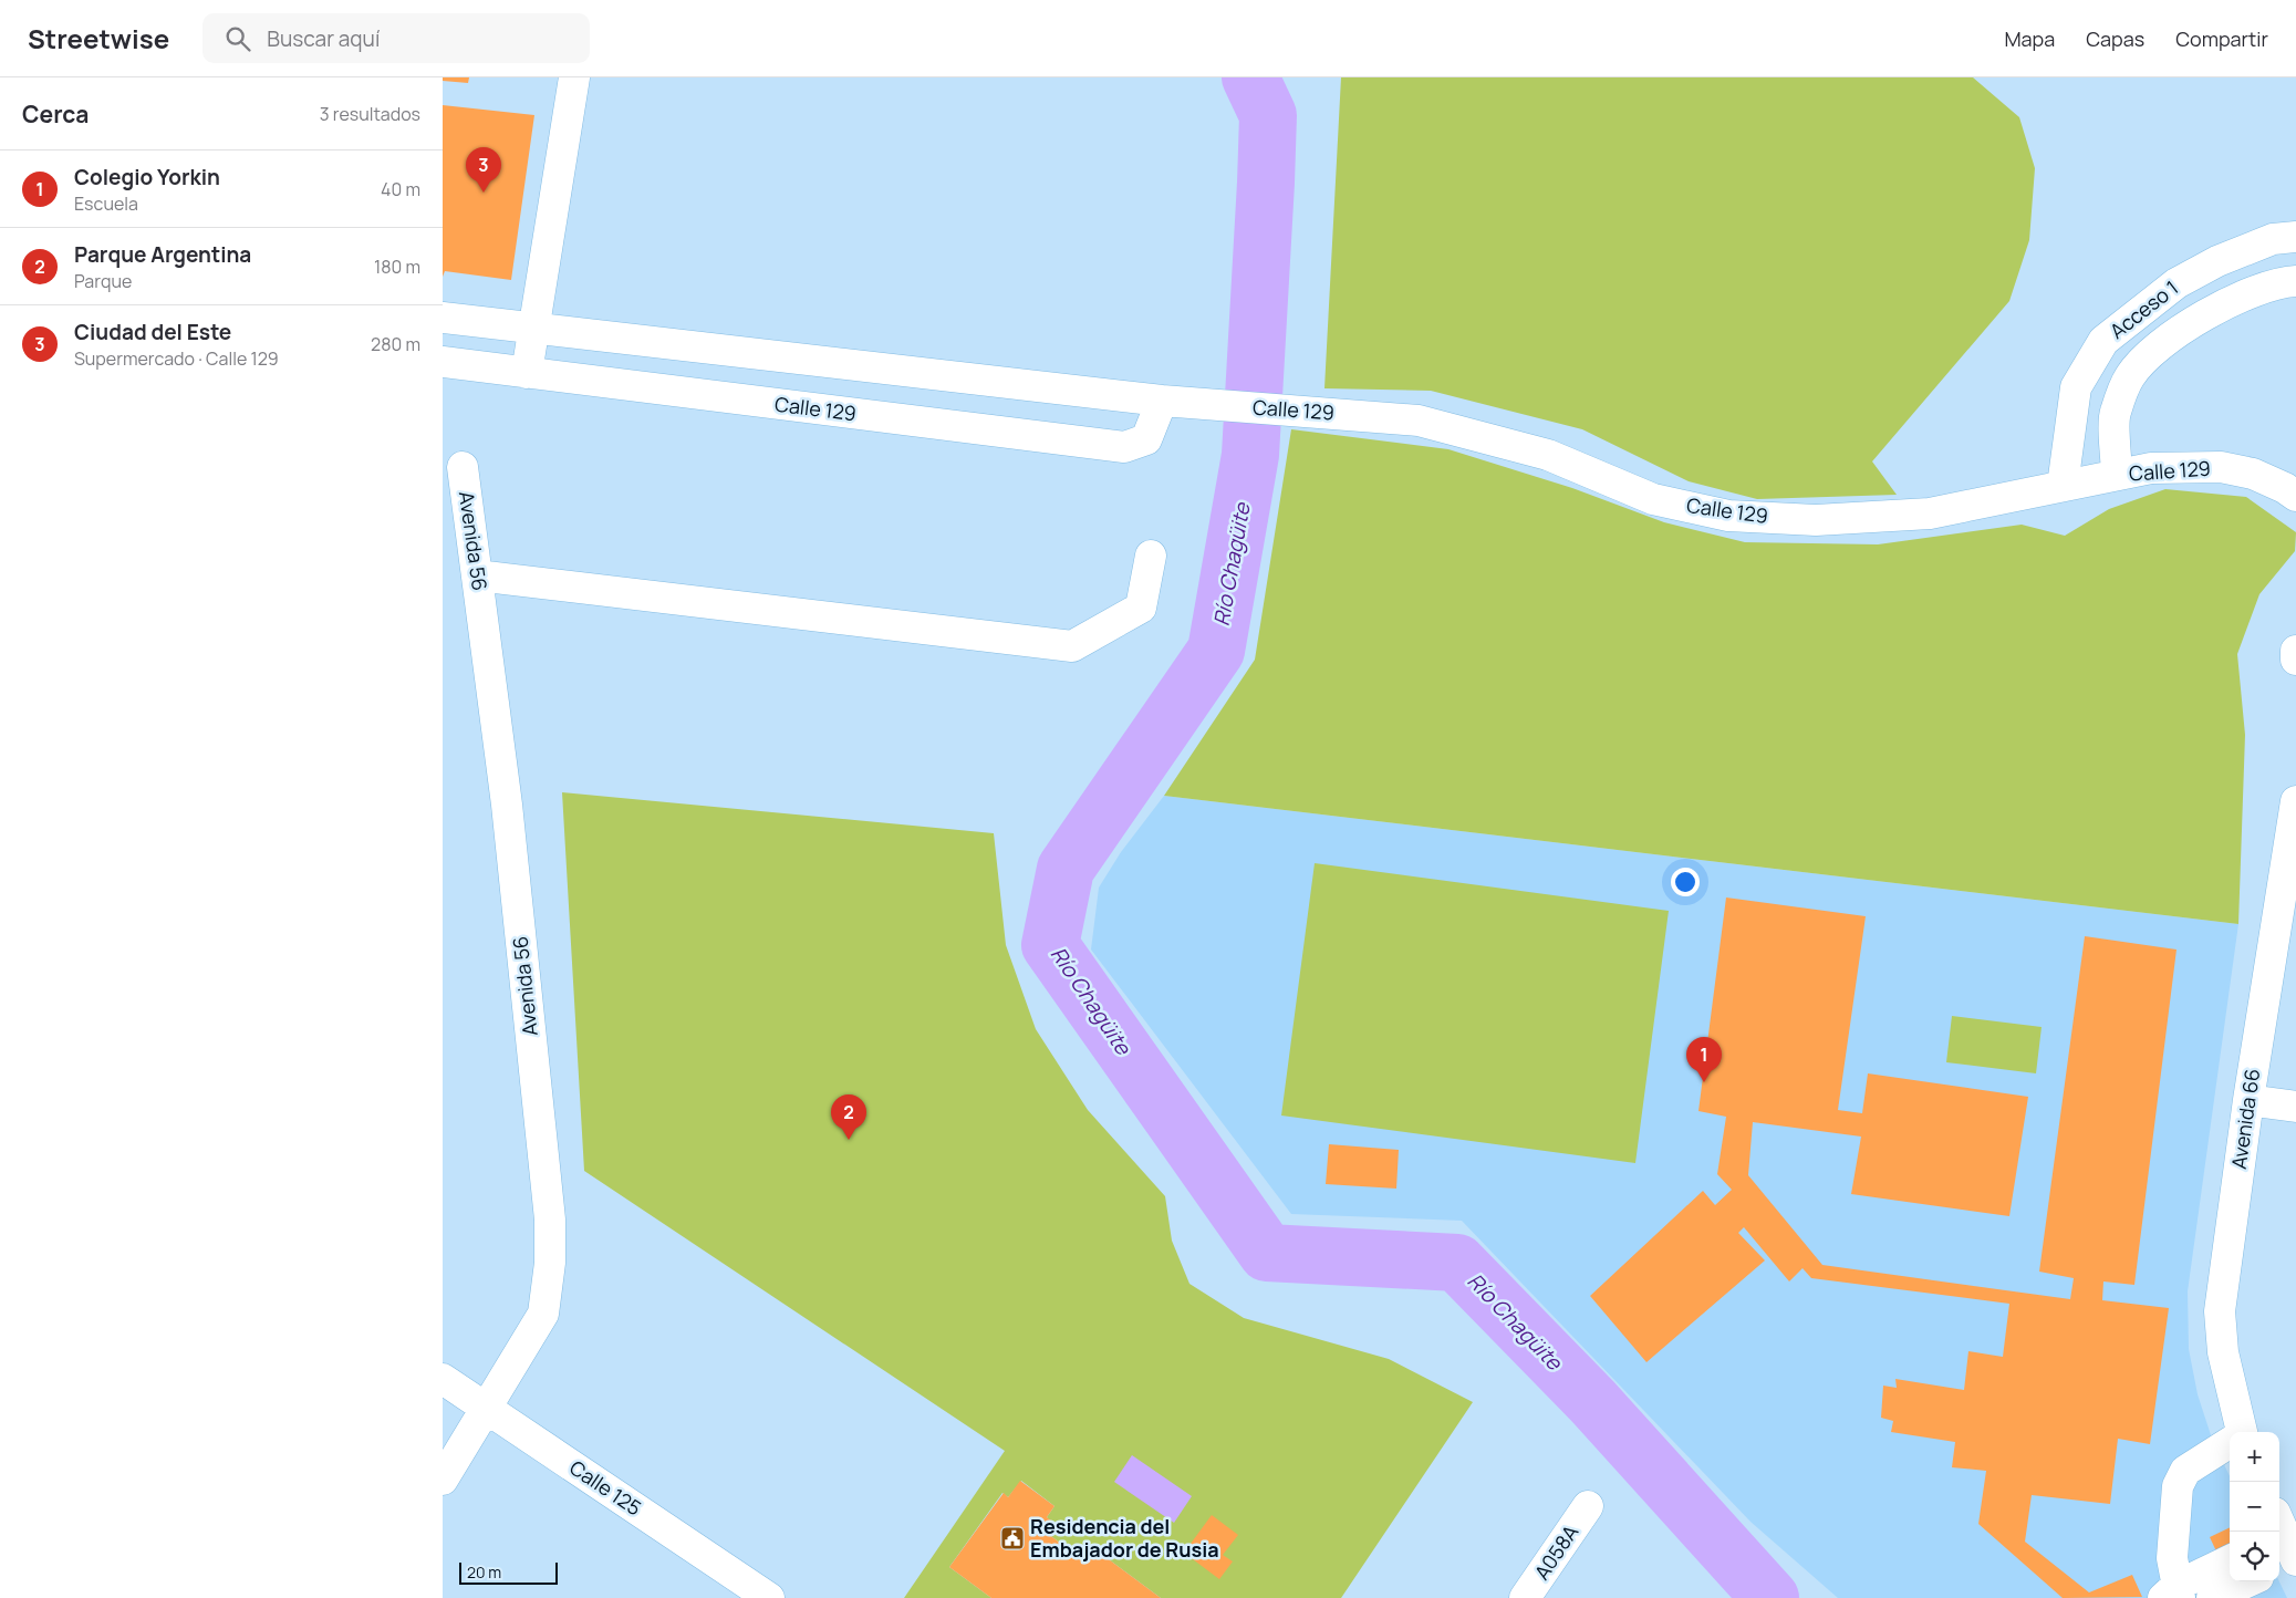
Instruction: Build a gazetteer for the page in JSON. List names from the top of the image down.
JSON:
{
  "streets": {
    "street": [
      "Acceso 1",
      "Calle 129",
      "Avenida 56",
      "Avenida 66",
      "Calle 125",
      "A058A"
    ]
  },
  "crossings": [
    ["Acceso 1", "Calle 129"],
    ["Avenida 56", "Calle 125"]
  ],
  "water": ["Río Chagüite"],
  "places": {
    "public building": ["Residencia del Embajador de Rusia"]
  },
  "scale_bar": "20 m",
  "page": {
    "header": "Streetwise",
    "search": "Buscar aquí",
    "nav": ["Mapa", "Capas", "Compartir"],
    "heading": ["Cerca", "3 resultados"],
    "pins": ["3", "1", "2"],
    "list": [
      {
        "mark": "1",
        "name": "Colegio Yorkin",
        "note": "Escuela",
        "value": "40 m"
      },
      {
        "mark": "2",
        "name": "Parque Argentina",
        "note": "Parque",
        "value": "180 m"
      },
      {
        "mark": "3",
        "name": "Ciudad del Este",
        "note": "Supermercado · Calle 129",
        "value": "280 m"
      }
    ],
    "map_buttons": ["+", "−"],
    "scale": "20 m"
  }
}
